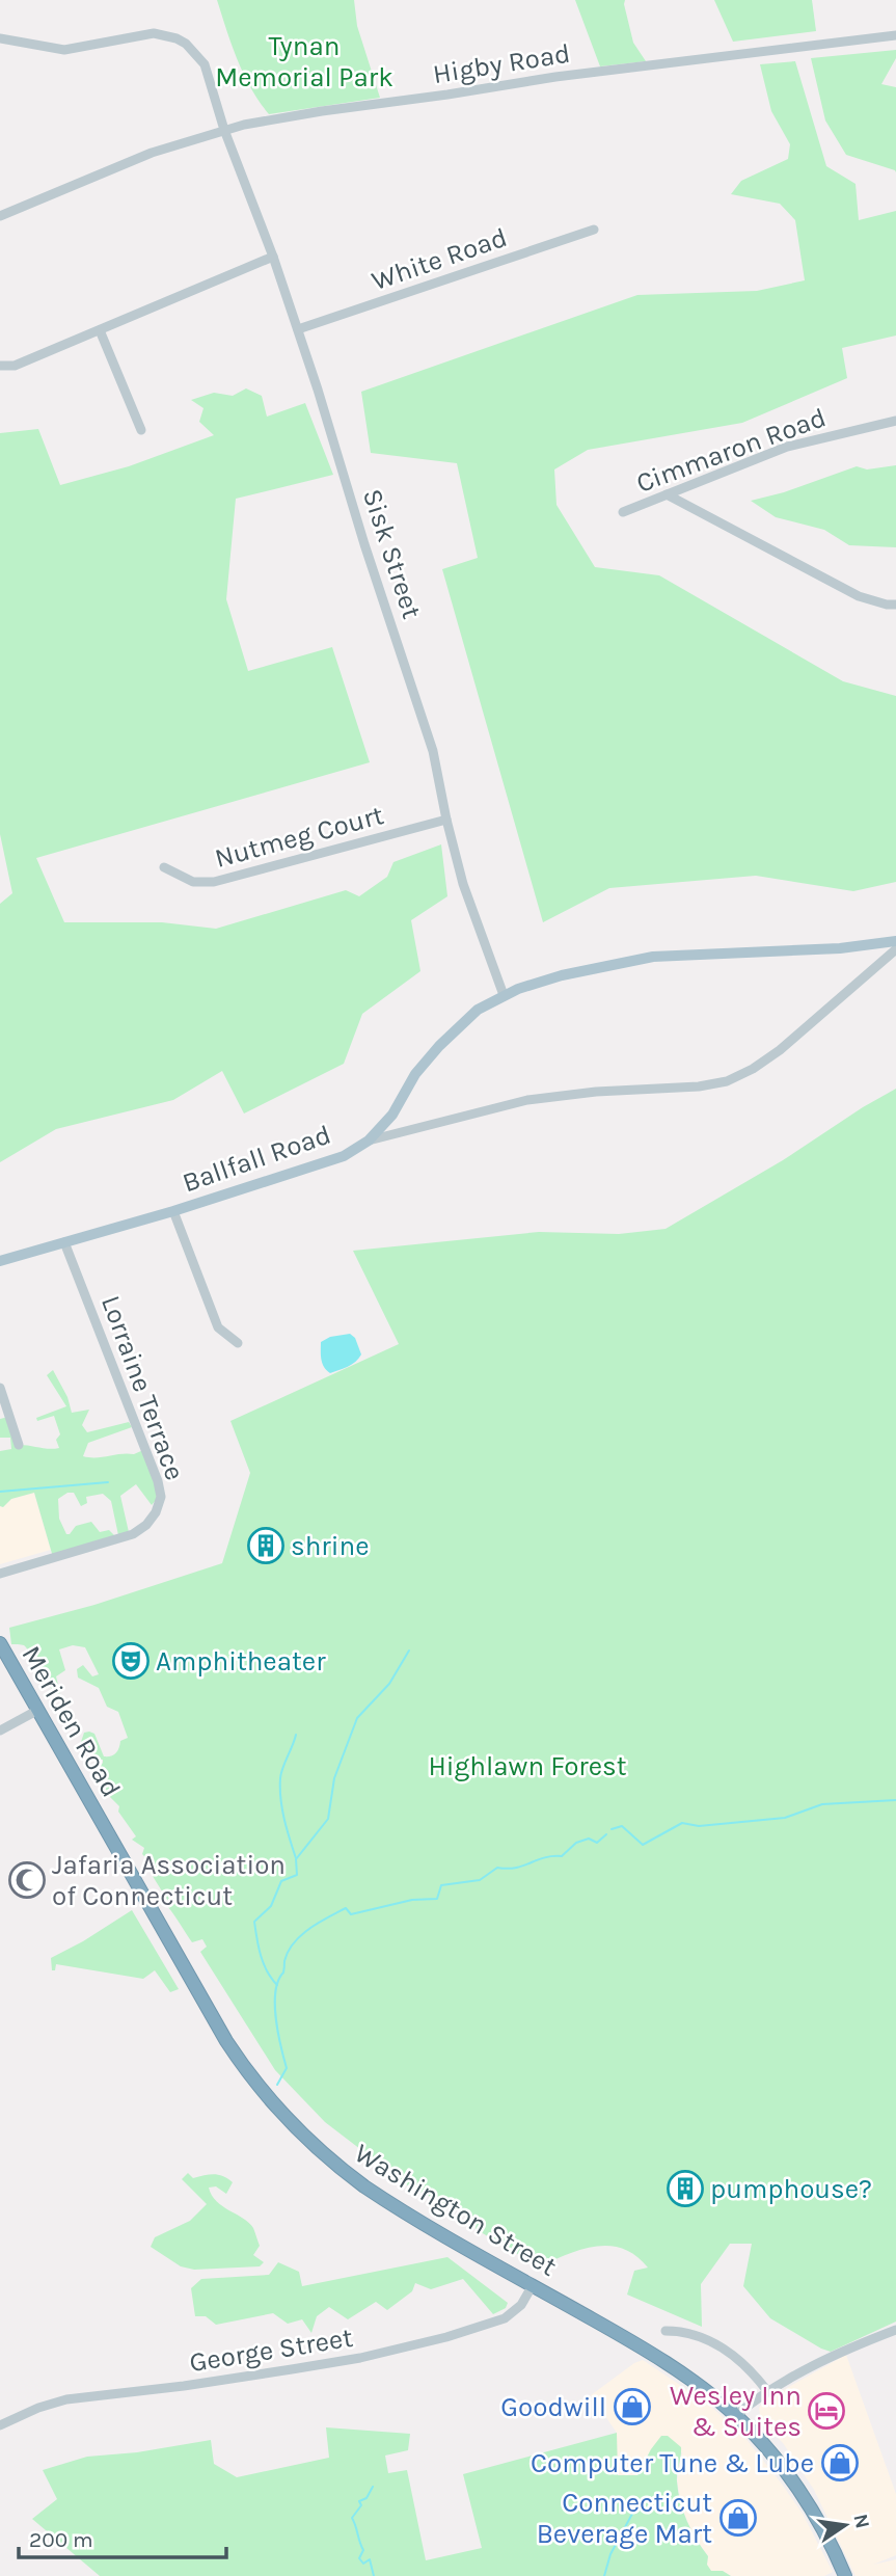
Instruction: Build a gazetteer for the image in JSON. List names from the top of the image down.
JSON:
{
  "streets": {
    "highway": ["Meriden Road", "Washington Street"],
    "main road": ["Ballfall Road"],
    "street": [
      "Higby Road",
      "White Road",
      "Cimmaron Road",
      "Sisk Street",
      "Nutmeg Court",
      "Lorraine Terrace",
      "George Street"
    ]
  },
  "crossings": [
    ["Higby Road", "Sisk Street"],
    ["White Road", "Sisk Street"],
    ["Sisk Street", "Nutmeg Court"],
    ["Sisk Street", "Ballfall Road"],
    ["Ballfall Road", "Lorraine Terrace"],
    ["Meriden Road", "Washington Street"],
    ["Washington Street", "George Street"]
  ],
  "parks": ["Tynan Memorial Park", "Highlawn Forest"],
  "places": {
    "building": ["shrine", "pumphouse?"],
    "theatre": ["Amphitheater"],
    "mosque": ["Jafaria Association of Connecticut"],
    "shop": ["Goodwill", "Computer Tune & Lube", "Connecticut Beverage Mart"],
    "hotel": ["Wesley Inn & Suites"]
  },
  "scale_bar": "200 m",
  "north": "right"
}
